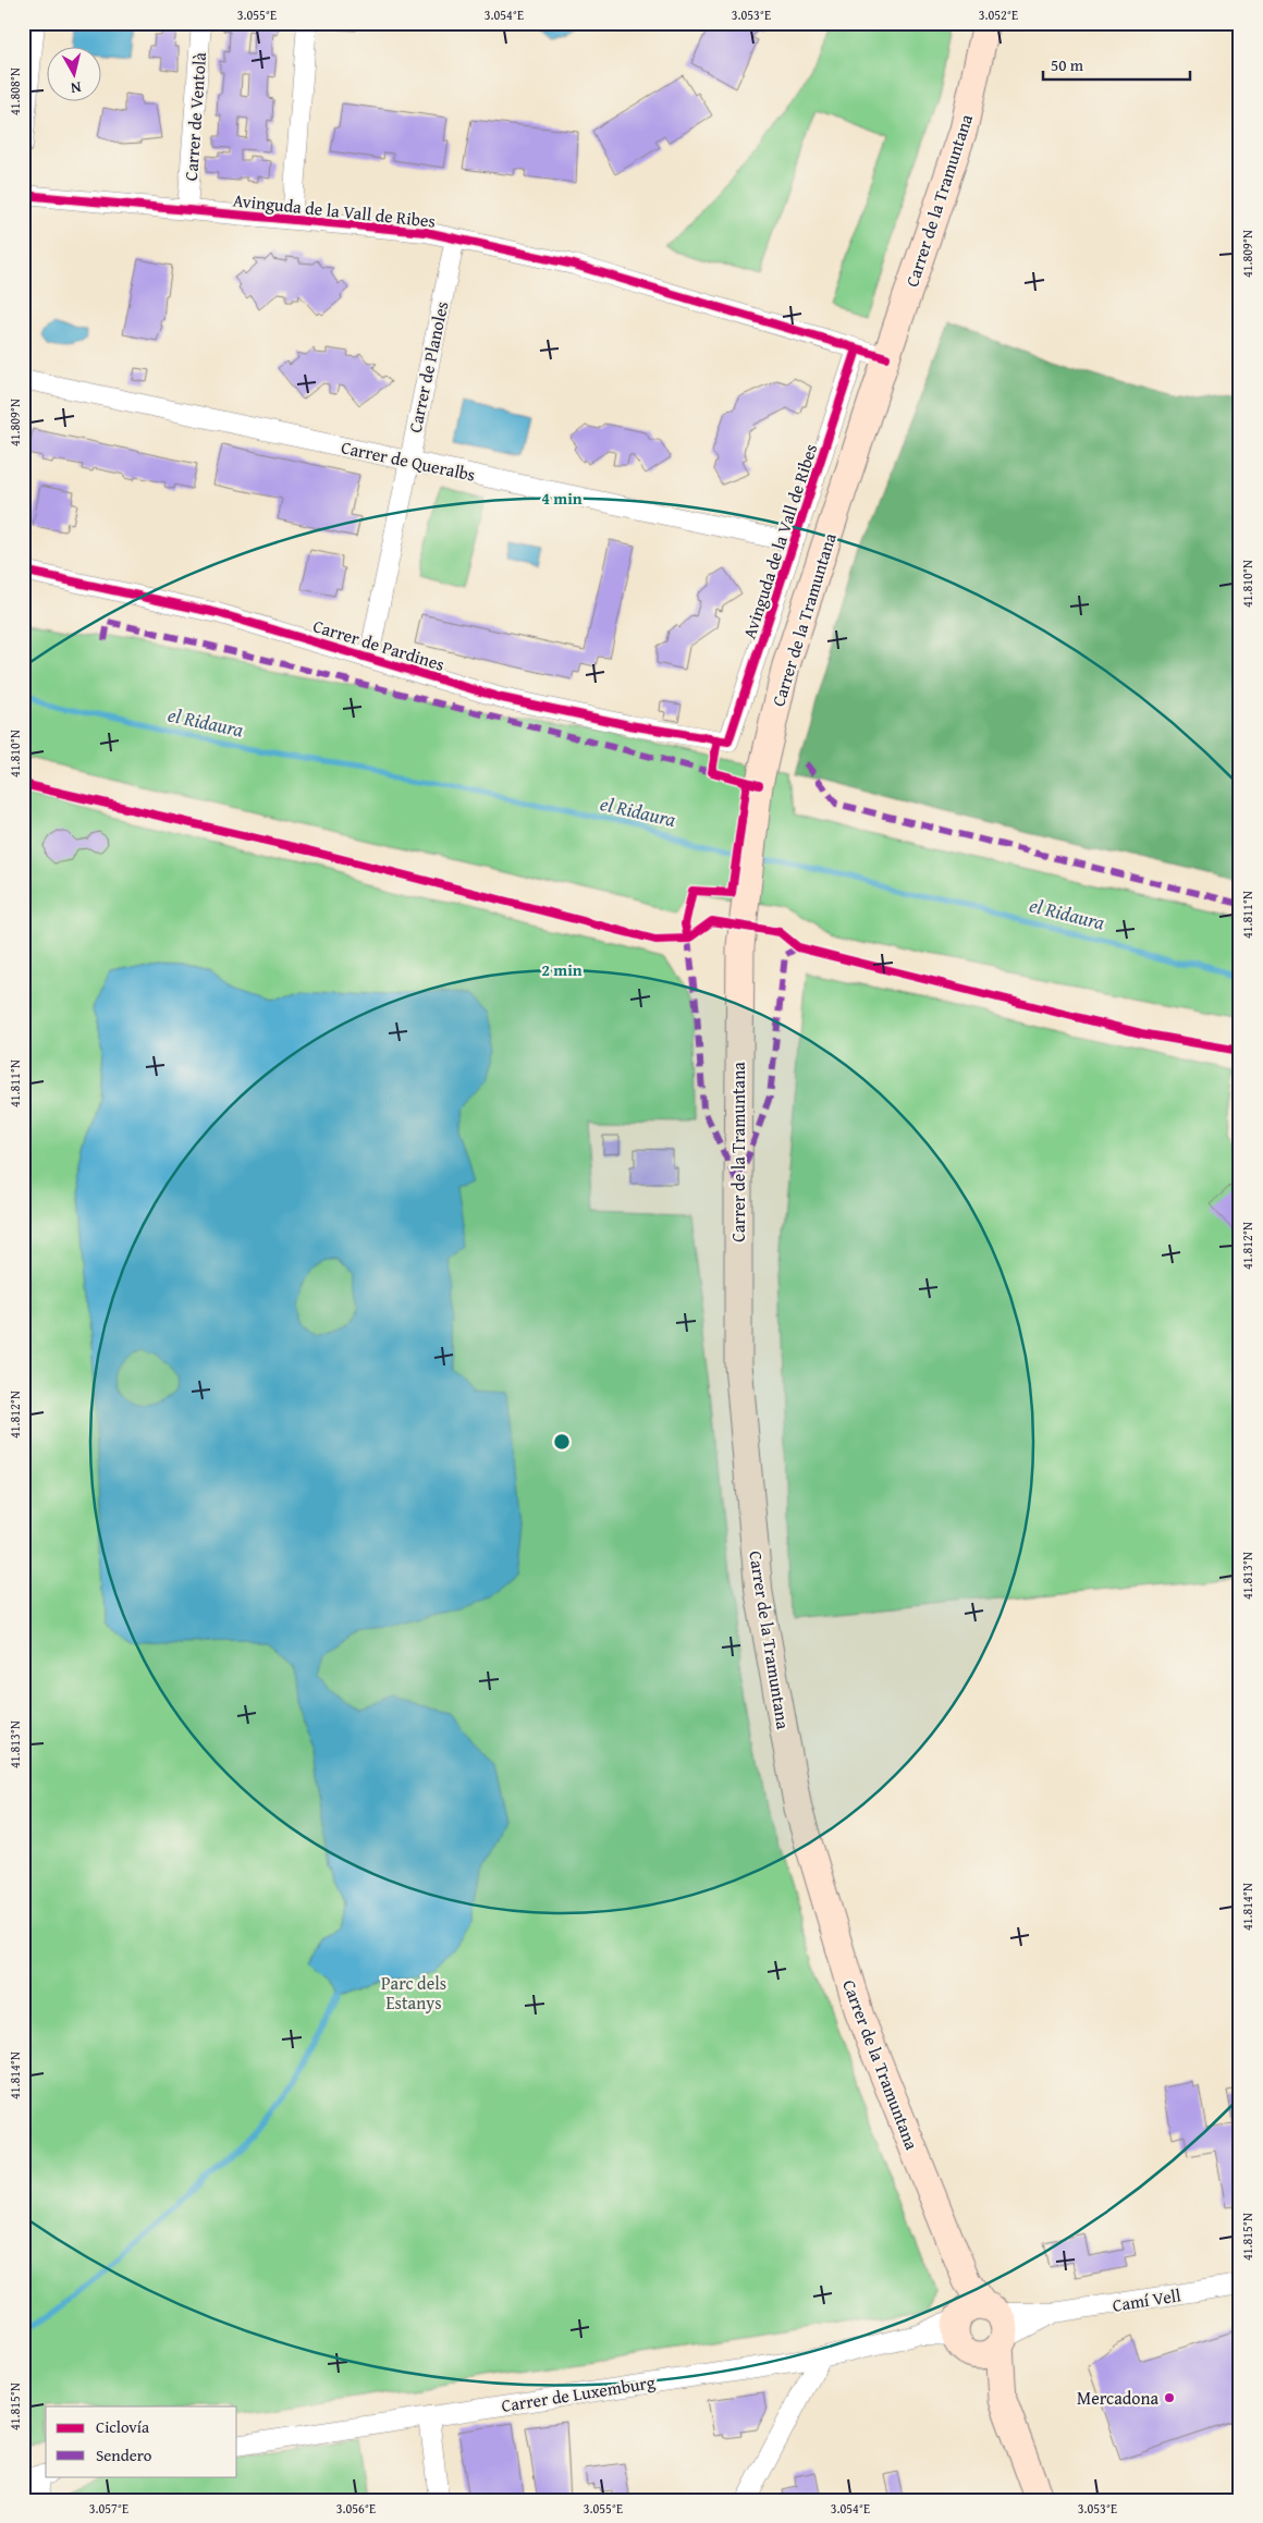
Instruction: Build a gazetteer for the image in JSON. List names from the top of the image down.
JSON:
{
  "streets": {
    "main road": ["Carrer de la Tramuntana"],
    "street": [
      "Carrer de Ventolà",
      "Avinguda de la Vall de Ribes",
      "Carrer de Planoles",
      "Carrer de Queralbs",
      "Carrer de Pardines",
      "Camí Vell",
      "Carrer de Luxemburg"
    ]
  },
  "crossings": [
    ["Carrer de Ventolà", "Avinguda de la Vall de Ribes"],
    ["Carrer de la Tramuntana", "Avinguda de la Vall de Ribes"],
    ["Carrer de la Tramuntana", "Camí Vell"],
    ["Carrer de la Tramuntana", "Carrer de Luxemburg"],
    ["Avinguda de la Vall de Ribes", "Carrer de Planoles"],
    ["Avinguda de la Vall de Ribes", "Carrer de Queralbs"],
    ["Avinguda de la Vall de Ribes", "Carrer de Pardines"],
    ["Carrer de Planoles", "Carrer de Queralbs"],
    ["Carrer de Planoles", "Carrer de Pardines"],
    ["Camí Vell", "Carrer de Luxemburg"]
  ],
  "water": ["el Ridaura"],
  "parks": ["Parc dels Estanys"],
  "places": ["Mercadona"],
  "legend": ["Ciclovía", "Sendero"],
  "scale_bar": "50 m",
  "north": "bottom",
  "coordinates": [
    "3.055°E",
    "3.054°E",
    "3.053°E",
    "3.052°E",
    "41.808°N",
    "41.809°N",
    "41.810°N",
    "41.811°N",
    "41.812°N",
    "41.813°N",
    "41.814°N",
    "41.815°N",
    "3.057°E",
    "3.056°E"
  ],
  "rings": ["4 min", "2 min"]
}
